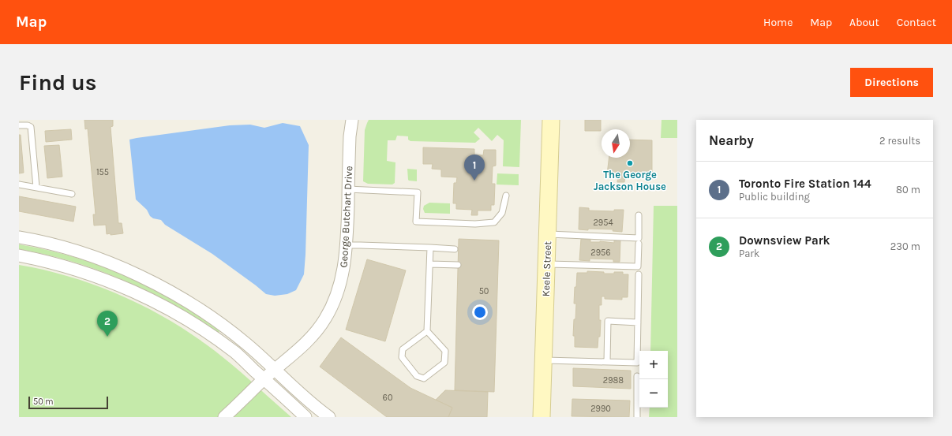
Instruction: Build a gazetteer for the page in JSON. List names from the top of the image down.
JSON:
{
  "streets": {
    "main road": ["Keele Street"],
    "street": ["George Butchart Drive"]
  },
  "places": ["The George Jackson House"],
  "house_numbers": [
    "155",
    "2954",
    "2956",
    "50",
    "2988",
    "60",
    "2990"
  ],
  "scale_bar": "50 m",
  "north": "bottom",
  "page": {
    "header": "Map",
    "nav": [
      "Home",
      "Map",
      "About",
      "Contact"
    ],
    "buttons": "Directions",
    "title": "Find us",
    "heading": ["Nearby", "2 results"],
    "pins": ["1", "2"],
    "list": [
      {
        "mark": "1",
        "name": "Toronto Fire Station 144",
        "note": "Public building",
        "value": "80 m"
      },
      {
        "mark": "2",
        "name": "Downsview Park",
        "note": "Park",
        "value": "230 m"
      }
    ],
    "map_buttons": ["+", "−"],
    "scale": "50 m"
  }
}
